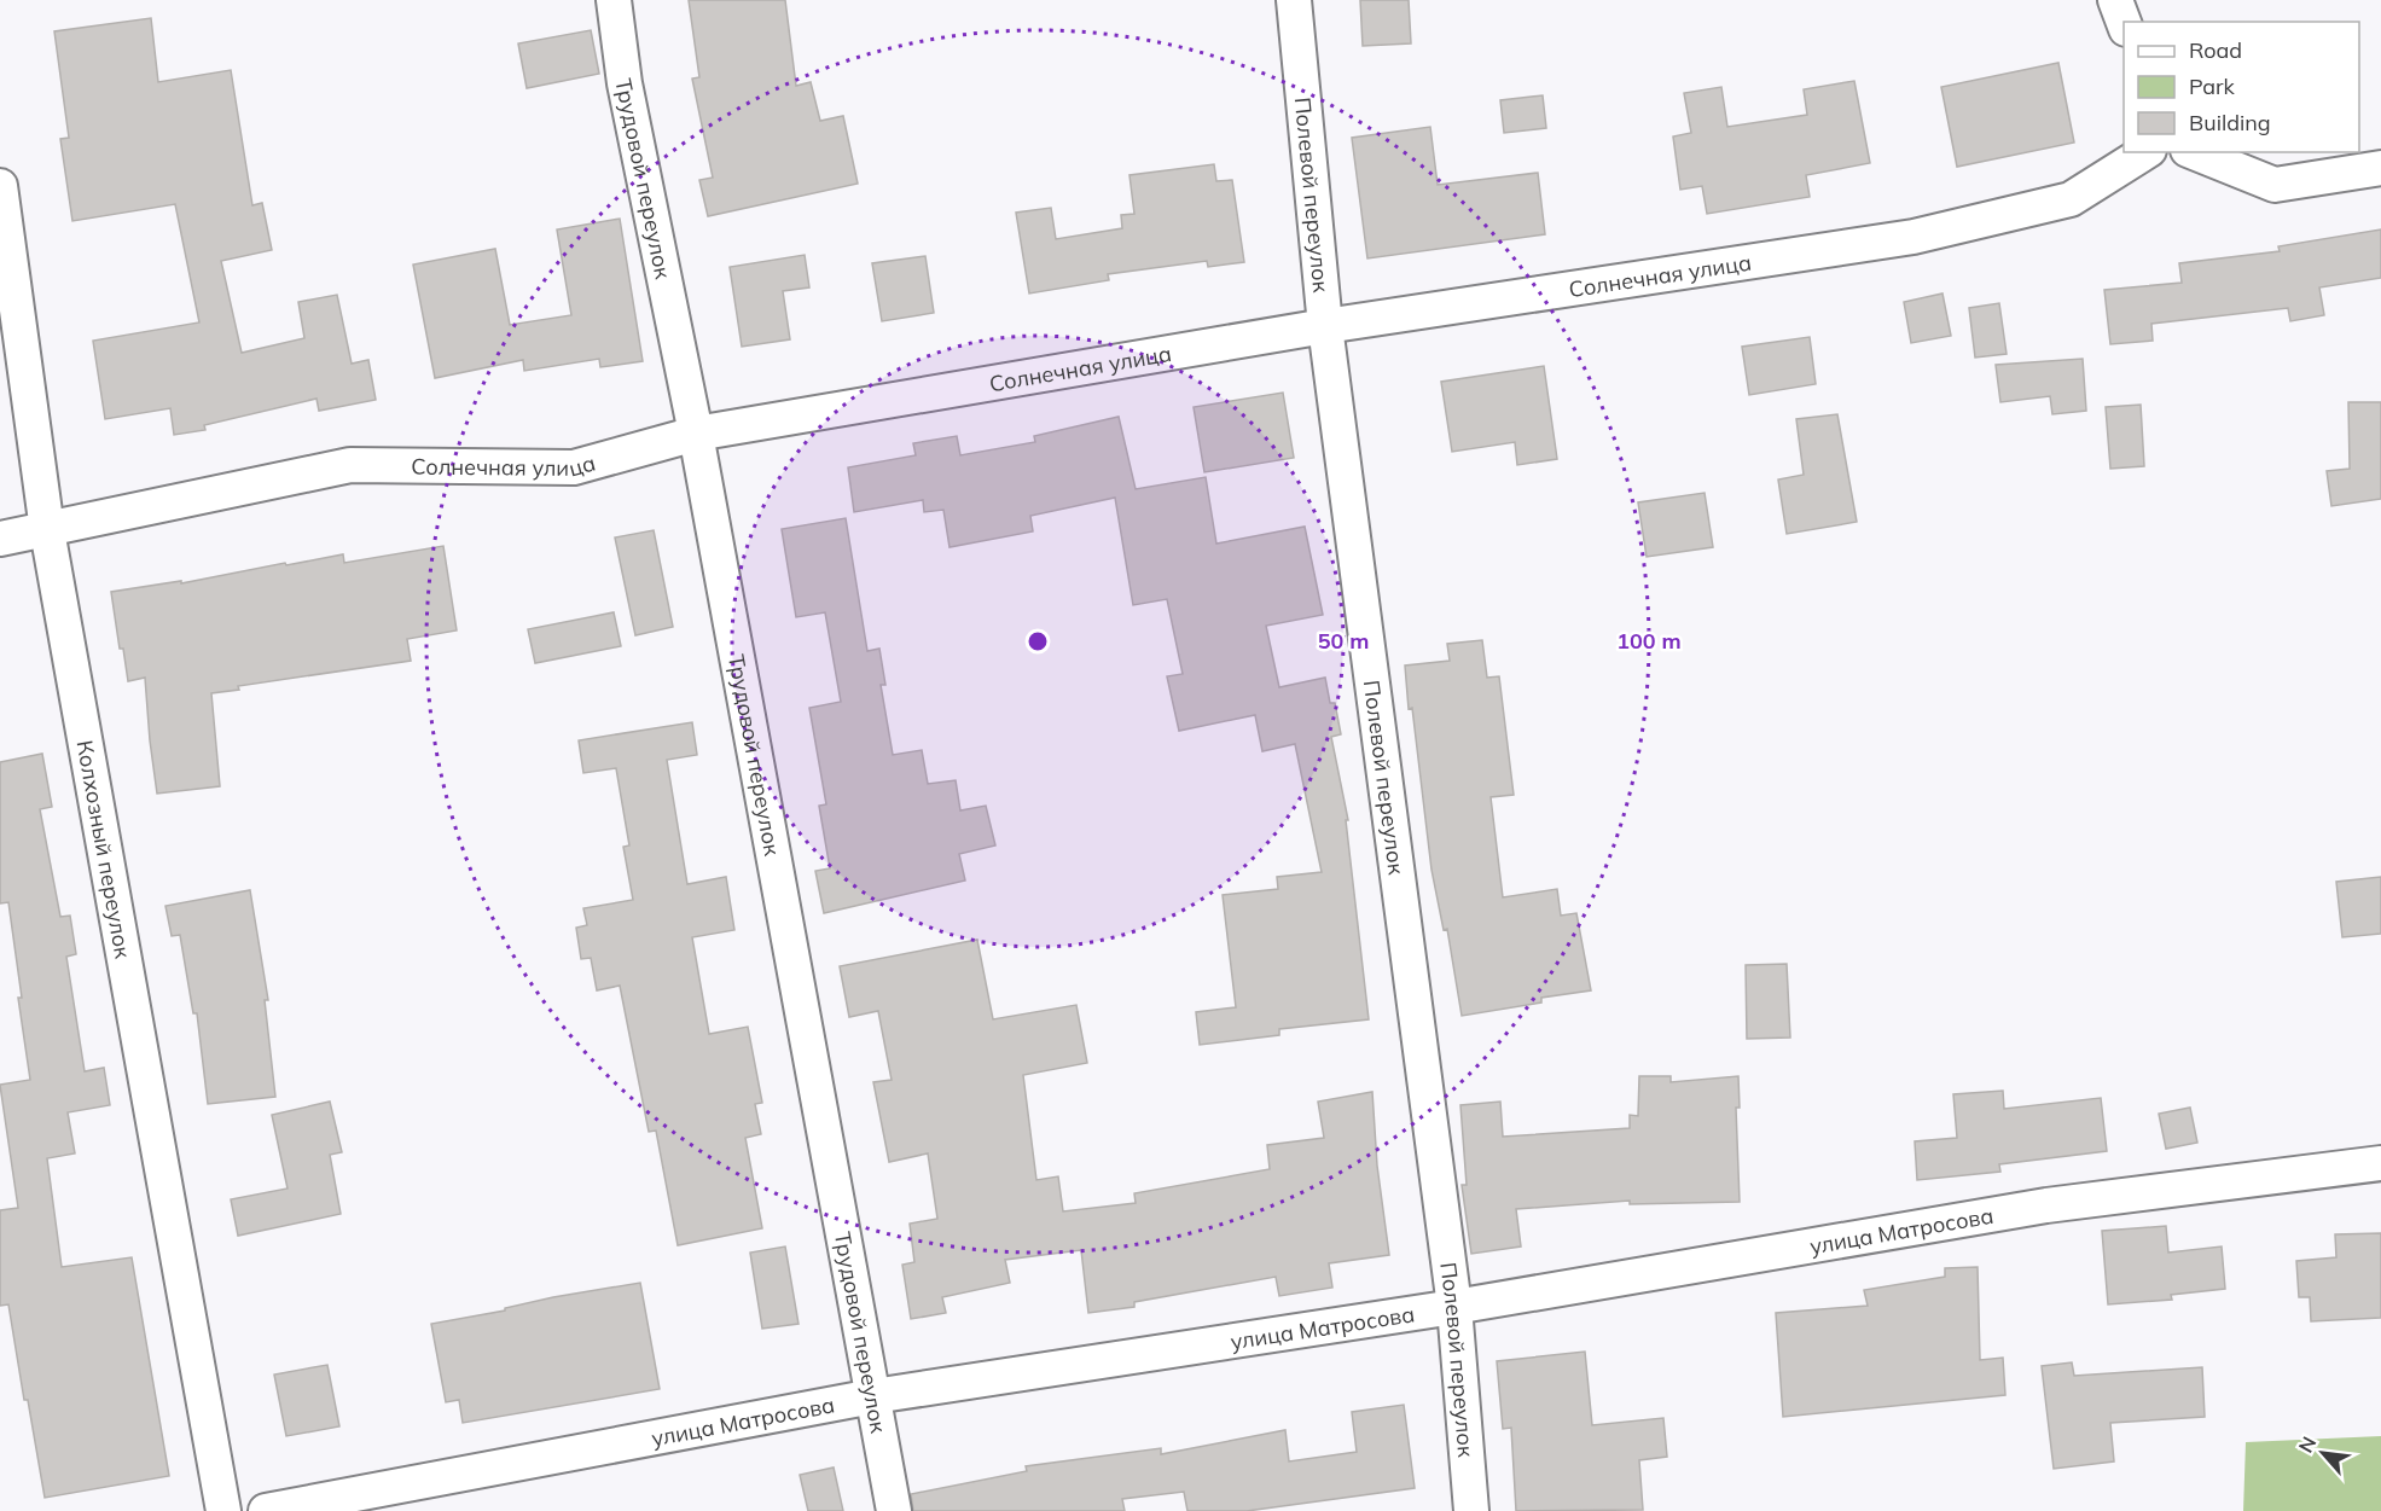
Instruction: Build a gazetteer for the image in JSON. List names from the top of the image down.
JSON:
{
  "streets": {
    "street": [
      "Трудовой переулок",
      "Полевой переулок",
      "Солнечная улица",
      "Колхозный переулок",
      "улица Матросова"
    ]
  },
  "crossings": [
    ["Трудовой переулок", "Солнечная улица"],
    ["Трудовой переулок", "улица Матросова"],
    ["Полевой переулок", "Солнечная улица"],
    ["Полевой переулок", "улица Матросова"],
    ["Солнечная улица", "Колхозный переулок"]
  ],
  "legend": ["Road", "Park", "Building"],
  "north": "top left",
  "rings": ["50 m", "100 m"]
}
